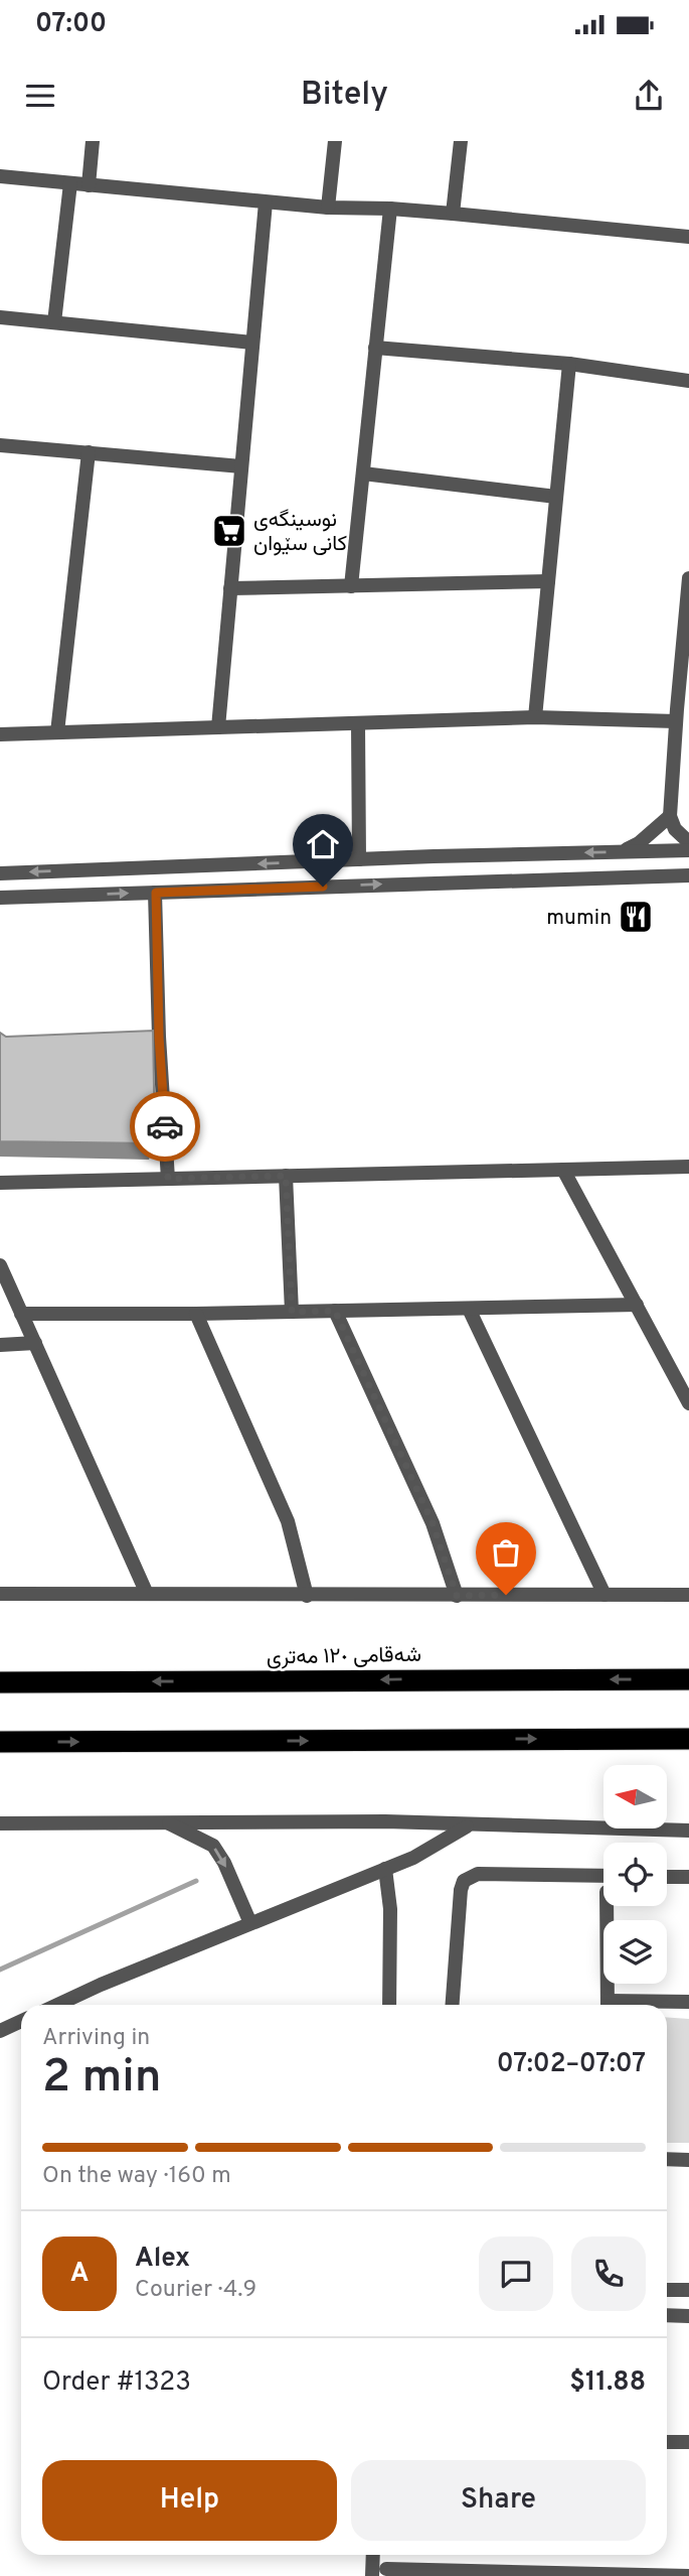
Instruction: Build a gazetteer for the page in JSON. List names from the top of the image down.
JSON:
{
  "streets": {
    "highway": ["شەقامی ١٢٠ مەتری"]
  },
  "places": {
    "supermarket": ["نوسینگەی کانی سێوان"],
    "restaurant": ["mumin"]
  },
  "north": "left",
  "page": {
    "status": "07:00",
    "header": "Bitely",
    "heading": ["2 min", "Arriving in", "07:02–07:07"],
    "panel": [
      "Alex",
      "Courier · 4.9",
      "Order #1323",
      "$11.88"
    ],
    "bar": "On the way · 160 m",
    "round": "A",
    "buttons": ["Help", "Share"]
  }
}
